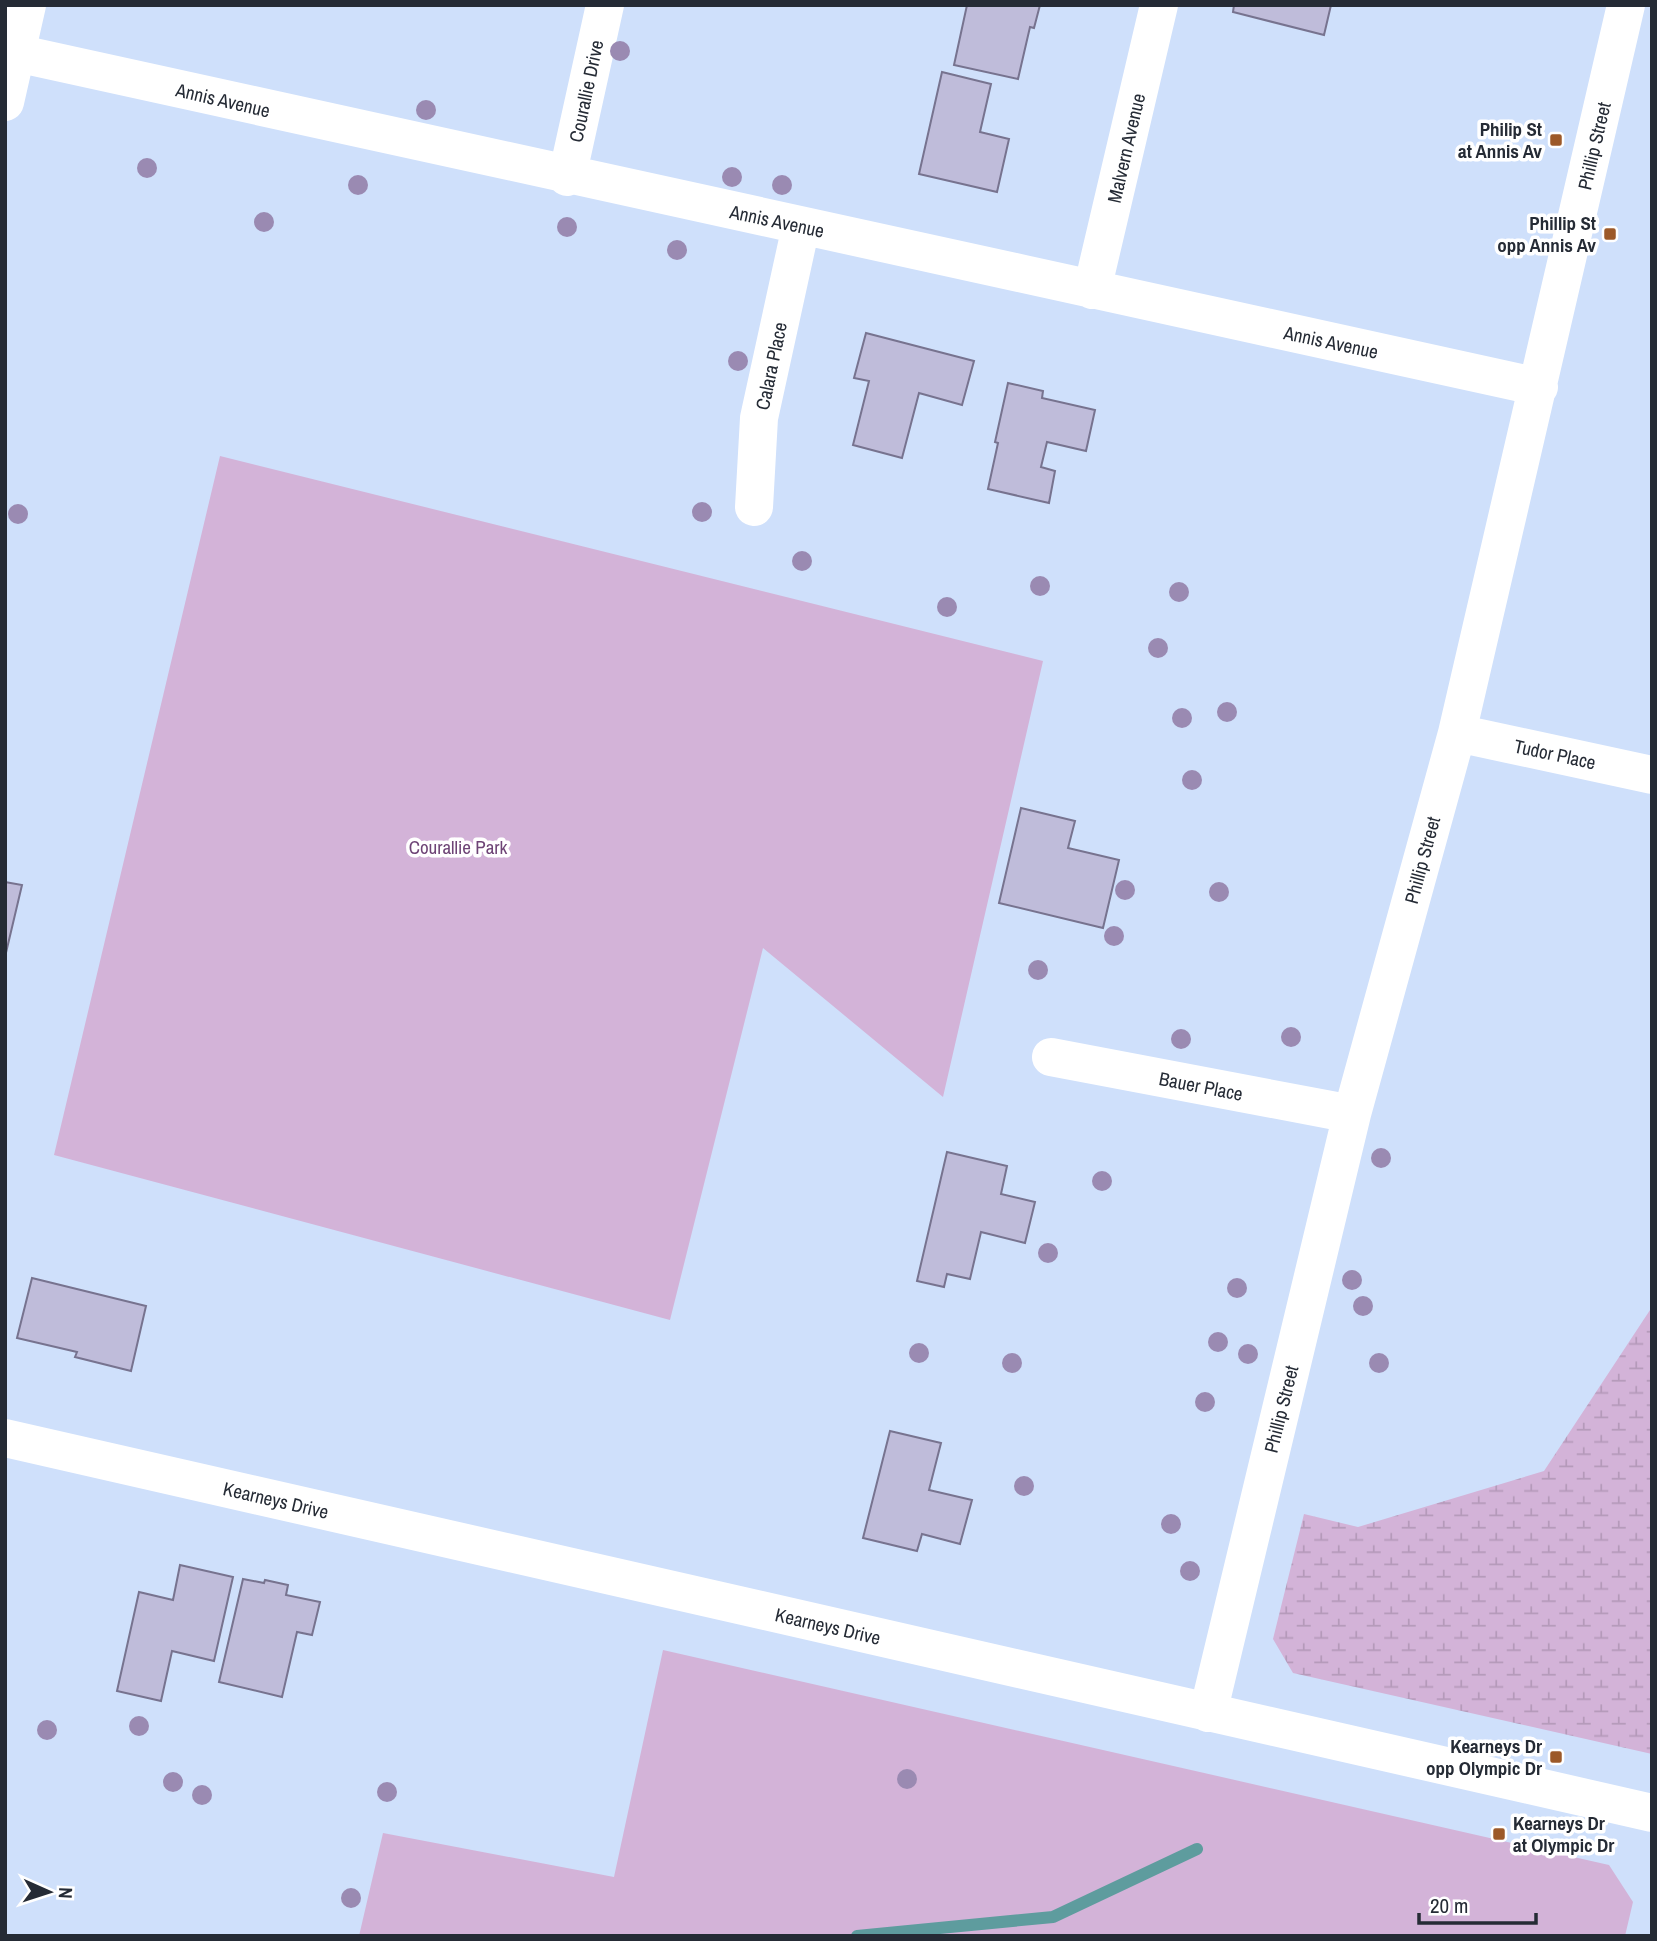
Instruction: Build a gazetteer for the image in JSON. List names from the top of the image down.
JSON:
{
  "streets": {
    "street": [
      "Courallie Drive",
      "Annis Avenue",
      "Phillip Street",
      "Malvern Avenue",
      "Calara Place",
      "Tudor Place",
      "Bauer Place",
      "Kearneys Drive"
    ]
  },
  "crossings": [
    ["Courallie Drive", "Annis Avenue"],
    ["Annis Avenue", "Phillip Street"],
    ["Annis Avenue", "Malvern Avenue"],
    ["Annis Avenue", "Calara Place"],
    ["Phillip Street", "Tudor Place"],
    ["Phillip Street", "Bauer Place"],
    ["Phillip Street", "Kearneys Drive"]
  ],
  "parks": ["Courallie Park"],
  "places": {
    "transit": [
      "Philip St at Annis Av",
      "Phillip St opp Annis Av",
      "Kearneys Dr opp Olympic Dr",
      "Kearneys Dr at Olympic Dr"
    ]
  },
  "scale_bar": "20 m",
  "north": "right"
}
